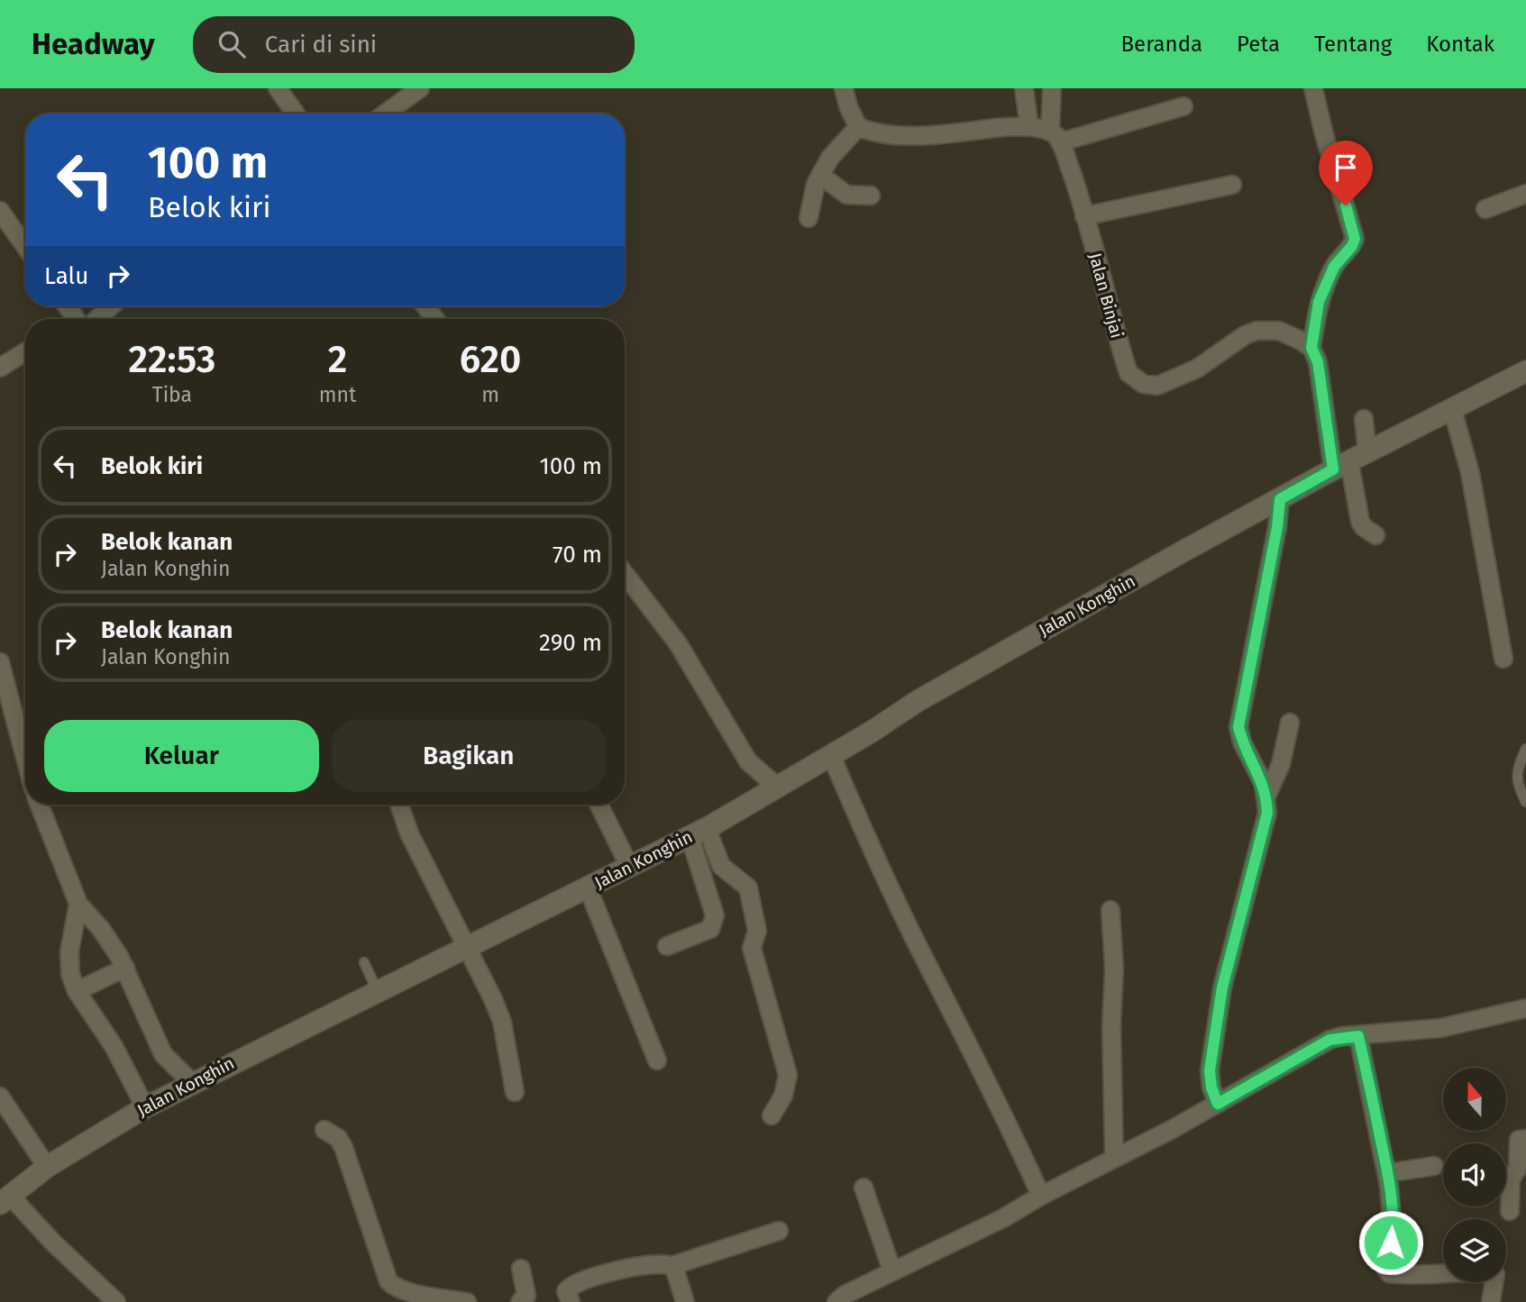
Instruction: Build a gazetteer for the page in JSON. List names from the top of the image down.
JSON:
{
  "streets": {
    "street": ["Jalan Binjai", "Jalan Konghin"]
  },
  "north": "top",
  "page": {
    "header": "Headway",
    "search": "Cari di sini",
    "nav": [
      "Beranda",
      "Peta",
      "Tentang",
      "Kontak"
    ],
    "turn": ["100 m", "Belok kiri"],
    "then": "Lalu",
    "eta": [
      "22:53",
      "Tiba",
      "2",
      "mnt",
      "620",
      "m"
    ],
    "list": [
      {
        "name": "Belok kiri",
        "value": "100 m"
      },
      {
        "name": "Belok kanan",
        "note": "Jalan Konghin",
        "value": "70 m"
      },
      {
        "name": "Belok kanan",
        "note": "Jalan Konghin",
        "value": "290 m"
      }
    ],
    "buttons": ["Keluar", "Bagikan"]
  }
}
